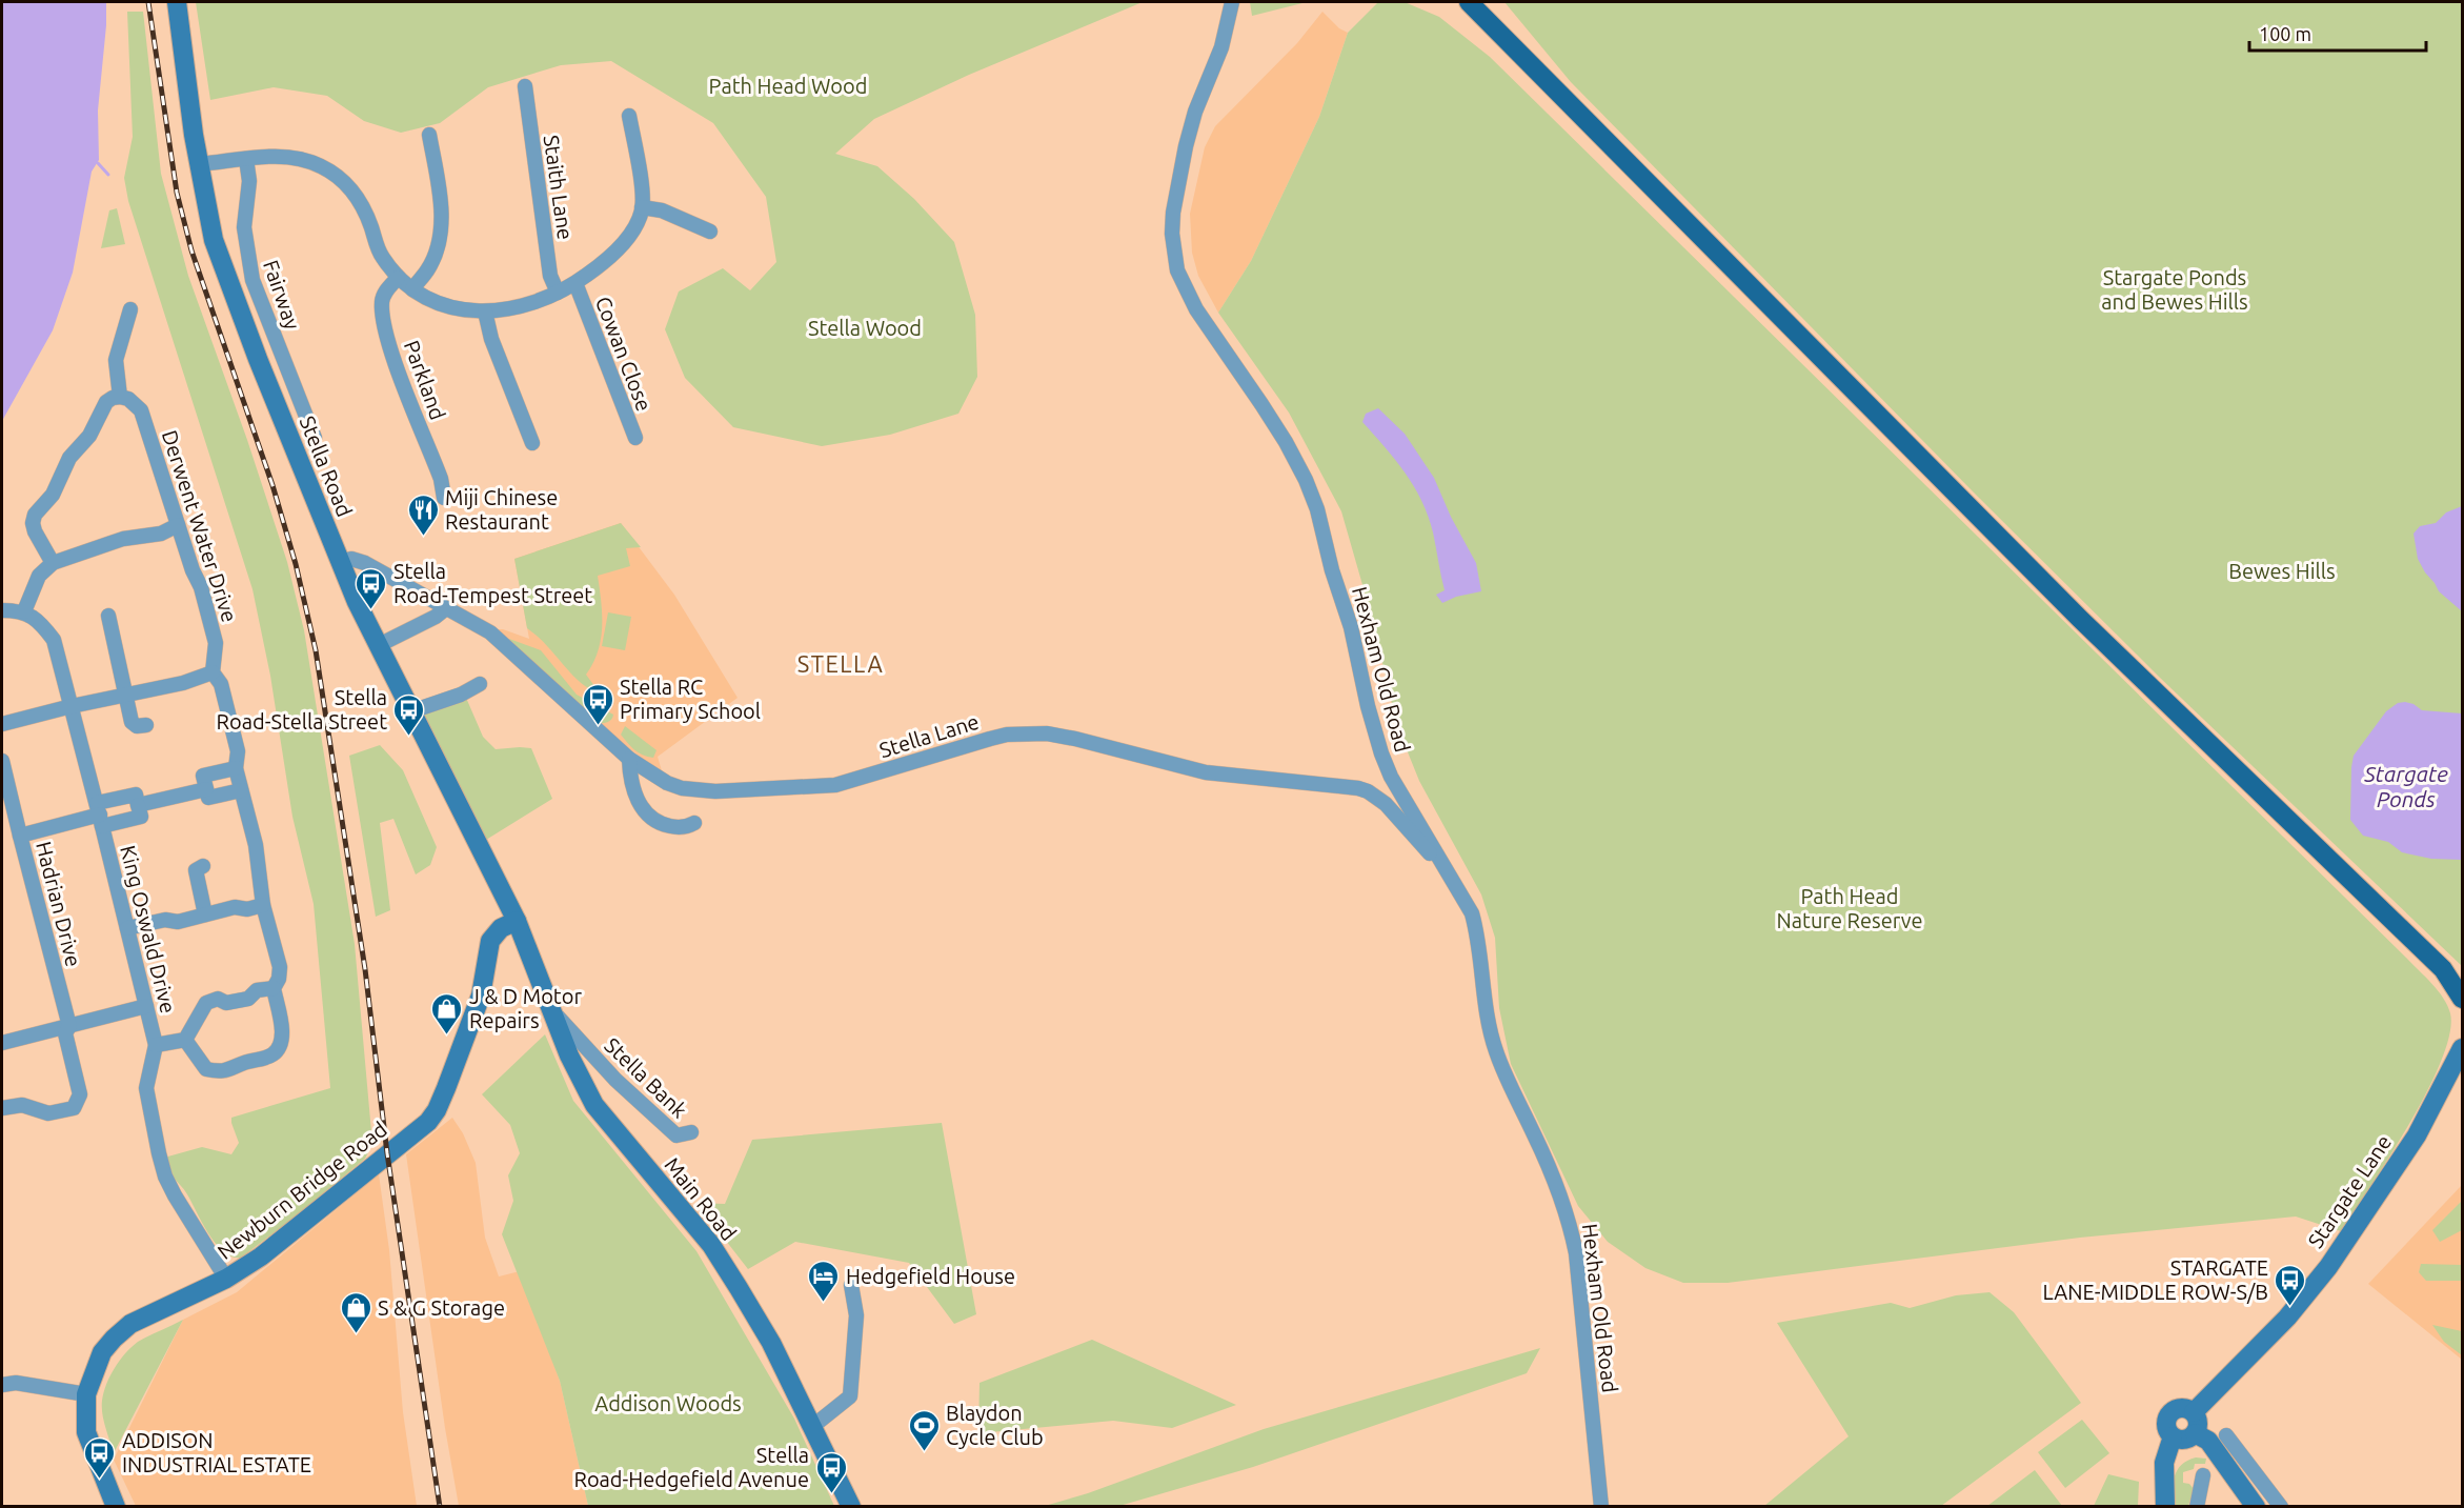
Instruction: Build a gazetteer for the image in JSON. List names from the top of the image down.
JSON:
{
  "streets": {
    "main road": [
      "Stella Road",
      "Newburn Bridge Road",
      "Stargate Lane",
      "Main Road"
    ],
    "street": [
      "Staith Lane",
      "Fairway",
      "Cowan Close",
      "Parkland",
      "Derwent Water Drive",
      "Hexham Old Road",
      "Stella Lane",
      "Hadrian Drive",
      "King Oswald Drive",
      "Stella Bank"
    ]
  },
  "crossings": [
    ["Stella Road", "Stella Lane"],
    ["Stella Road", "Newburn Bridge Road"],
    ["Stella Road", "Main Road"],
    ["Hexham Old Road", "Stella Lane"],
    ["Hadrian Drive", "King Oswald Drive"],
    ["King Oswald Drive", "Newburn Bridge Road"],
    ["Stella Bank", "Main Road"],
    ["Newburn Bridge Road", "Main Road"]
  ],
  "districts": ["STELLA"],
  "water": ["Stargate Ponds"],
  "parks": [
    "Path Head Wood",
    "Stargate Ponds and Bewes Hills",
    "Stella Wood",
    "Bewes Hills",
    "Path Head Nature Reserve",
    "Addison Woods"
  ],
  "places": {
    "restaurant": ["Miji Chinese Restaurant"],
    "bus stop": [
      "Stella Road-Tempest Street",
      "Stella RC Primary School",
      "Stella Road-Stella Street",
      "STARGATE LANE-MIDDLE ROW-S/B",
      "ADDISON INDUSTRIAL ESTATE",
      "Stella Road-Hedgefield Avenue"
    ],
    "shop": ["J & D Motor Repairs", "S & G Storage"],
    "hotel": ["Hedgefield House"],
    "sports": ["Blaydon Cycle Club"]
  },
  "scale_bar": "100 m"
}
